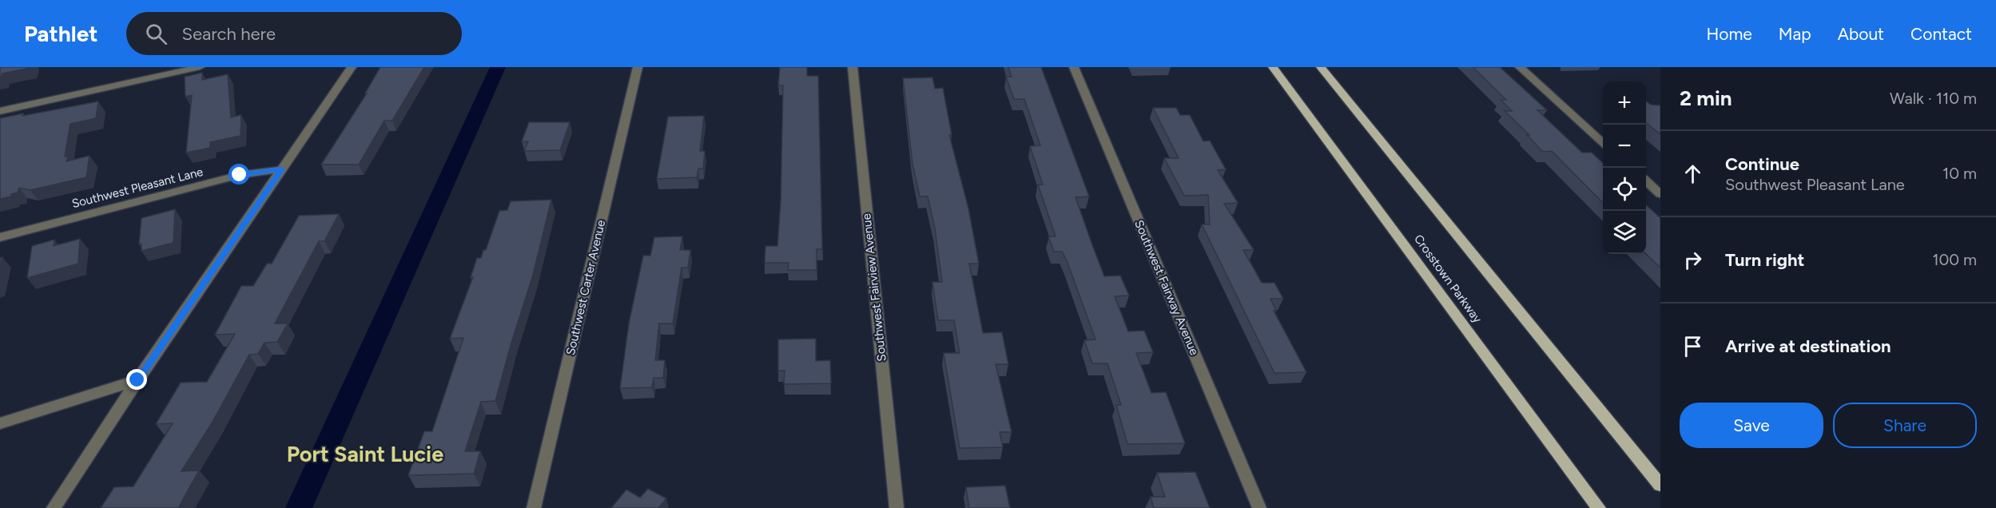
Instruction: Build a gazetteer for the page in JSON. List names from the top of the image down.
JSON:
{
  "streets": {
    "main road": ["Crosstown Parkway"],
    "street": [
      "Southwest Pleasant Lane",
      "Southwest Carter Avenue",
      "Southwest Fairview Avenue",
      "Southwest Fairway Avenue"
    ]
  },
  "districts": ["Port Saint Lucie"],
  "page": {
    "header": "Pathlet",
    "search": "Search here",
    "nav": [
      "Home",
      "Map",
      "About",
      "Contact"
    ],
    "heading": ["2 min", "Walk · 110 m"],
    "map_buttons": ["+", "−"],
    "list": [
      ["Continue", "Southwest Pleasant Lane", "10 m"],
      ["Turn right", "100 m"],
      "Arrive at destination"
    ],
    "buttons": ["Save", "Share"]
  }
}
